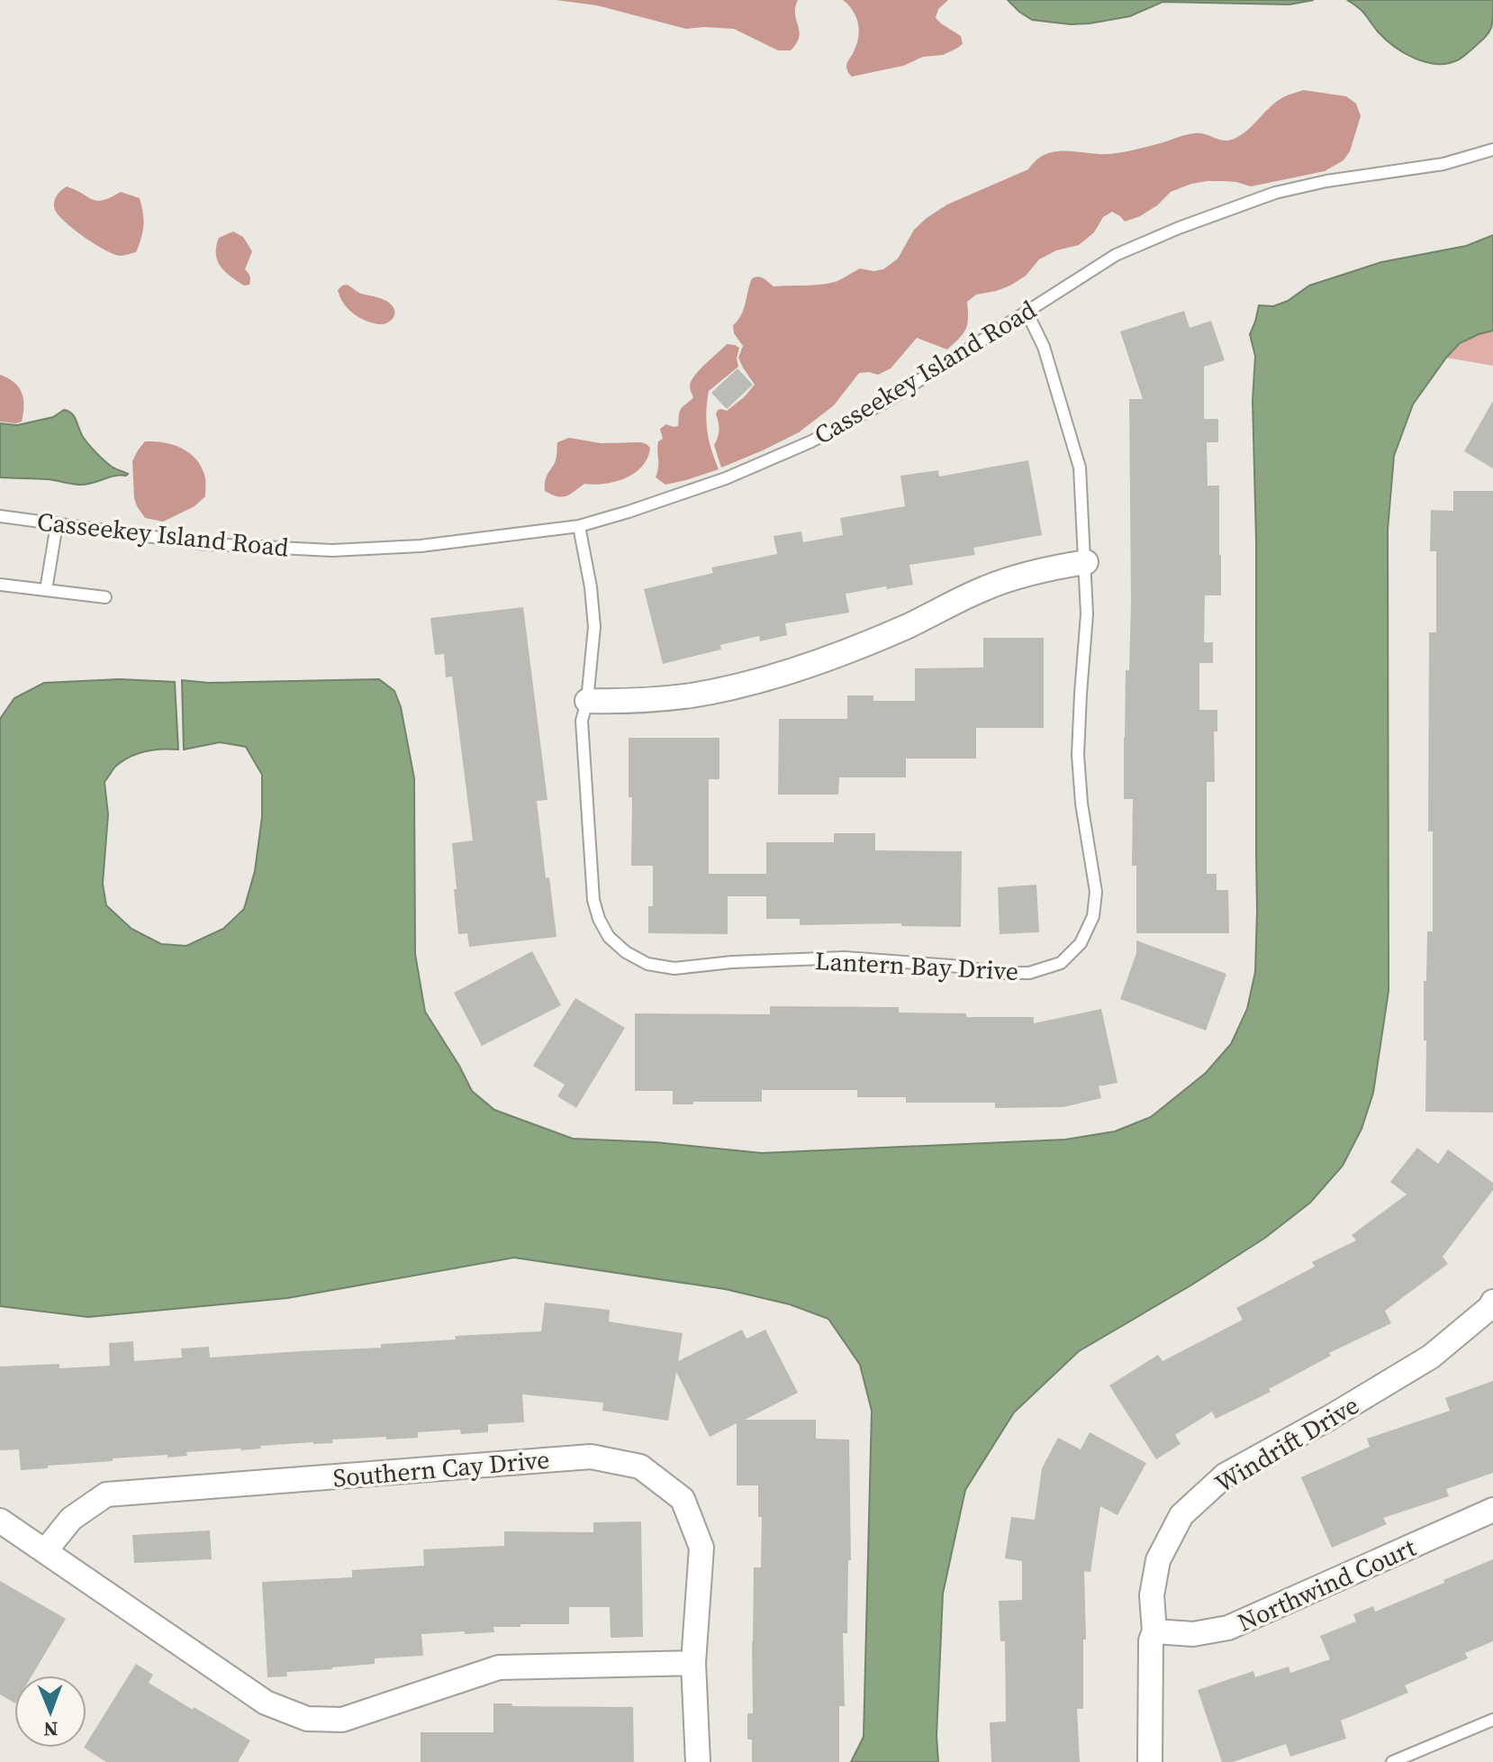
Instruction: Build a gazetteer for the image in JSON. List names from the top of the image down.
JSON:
{
  "streets": {
    "street": ["Windrift Drive", "Southern Cay Drive", "Northwind Court"],
    "lane": ["Casseekey Island Road", "Lantern Bay Drive"]
  },
  "crossings": [
    ["Casseekey Island Road", "Lantern Bay Drive"],
    ["Windrift Drive", "Northwind Court"]
  ],
  "north": "bottom"
}
